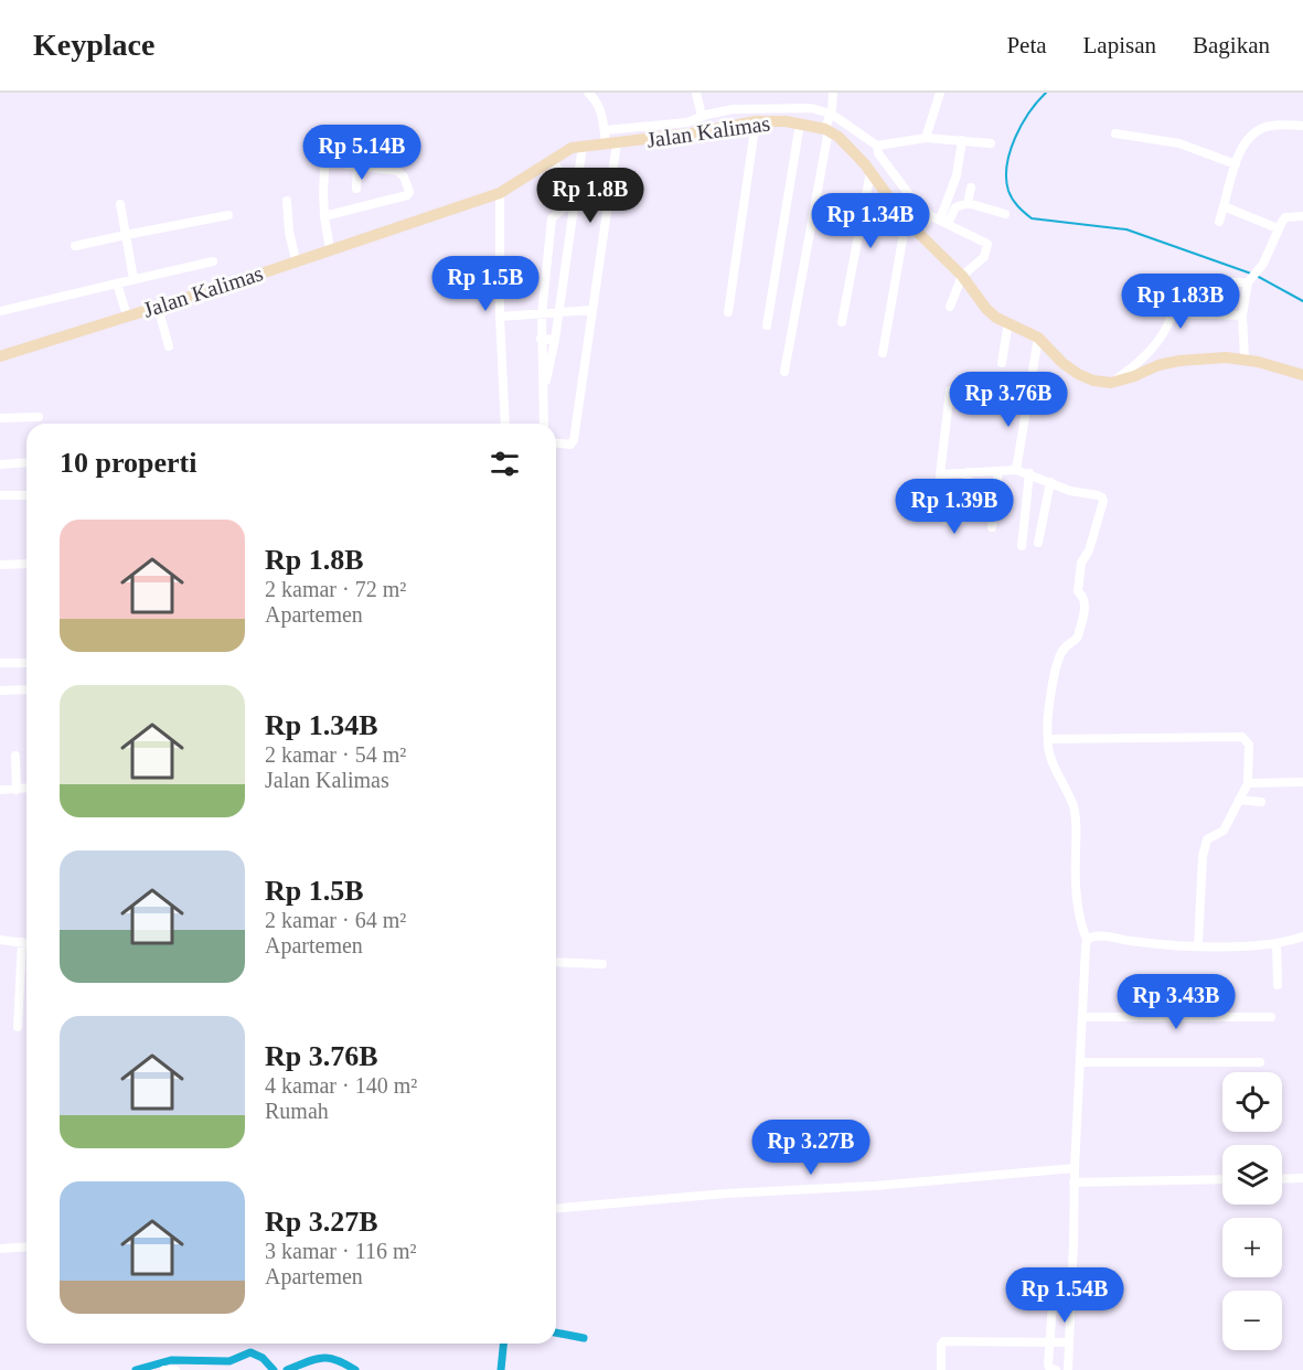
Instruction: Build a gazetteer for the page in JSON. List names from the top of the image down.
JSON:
{
  "streets": {
    "street": ["Jalan Kalimas"]
  },
  "page": {
    "header": "Keyplace",
    "nav": ["Peta", "Lapisan", "Bagikan"],
    "price": [
      "Rp 5.14B",
      "Rp 1.8B",
      "Rp 1.34B",
      "Rp 1.5B",
      "Rp 1.83B",
      "Rp 3.76B",
      "Rp 1.39B",
      "Rp 3.43B",
      "Rp 3.27B",
      "Rp 1.54B"
    ],
    "heading": "10 properti",
    "list": [
      {
        "name": "Rp 1.8B",
        "note": "2 kamar · 72 m² · Apartemen"
      },
      {
        "name": "Rp 1.34B",
        "note": "2 kamar · 54 m² · Jalan Kalimas"
      },
      {
        "name": "Rp 1.5B",
        "note": "2 kamar · 64 m² · Apartemen"
      },
      {
        "name": "Rp 3.76B",
        "note": "4 kamar · 140 m² · Rumah"
      },
      {
        "name": "Rp 3.27B",
        "note": "3 kamar · 116 m² · Apartemen"
      }
    ],
    "map_buttons": ["+", "−"]
  }
}
